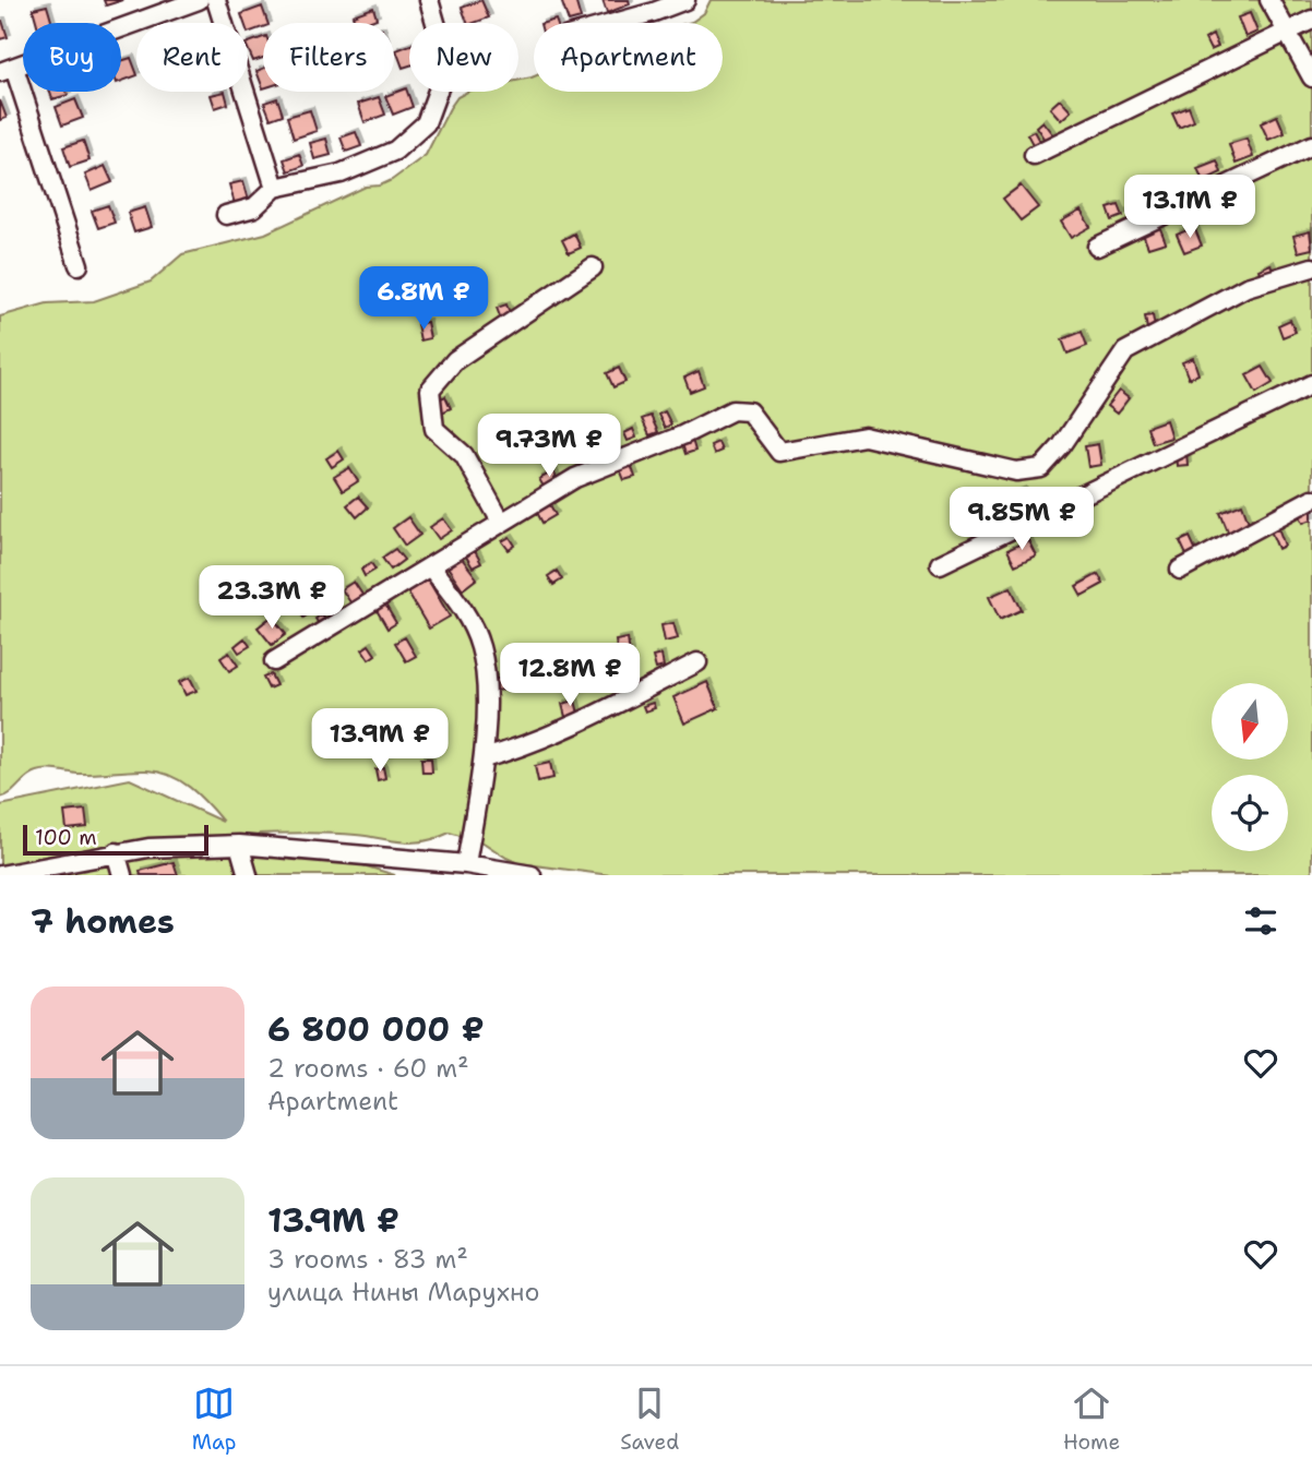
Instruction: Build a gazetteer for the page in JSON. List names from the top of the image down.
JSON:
{
  "scale_bar": "100 m",
  "north": "bottom",
  "page": {
    "chip": [
      "Buy",
      "Rent",
      "Filters",
      "New",
      "Apartment"
    ],
    "price": [
      "13.1M ₽",
      "6.8M ₽",
      "9.73M ₽",
      "9.85M ₽",
      "23.3M ₽",
      "12.8M ₽",
      "13.9M ₽"
    ],
    "scale": "100 m",
    "heading": "7 homes",
    "list": [
      {
        "name": "6 800 000 ₽",
        "note": "2 rooms · 60 m² · Apartment"
      },
      {
        "name": "13.9M ₽",
        "note": "3 rooms · 83 m² · улица Нины Марухно"
      }
    ],
    "tabs": ["Map", "Saved", "Home"]
  }
}
